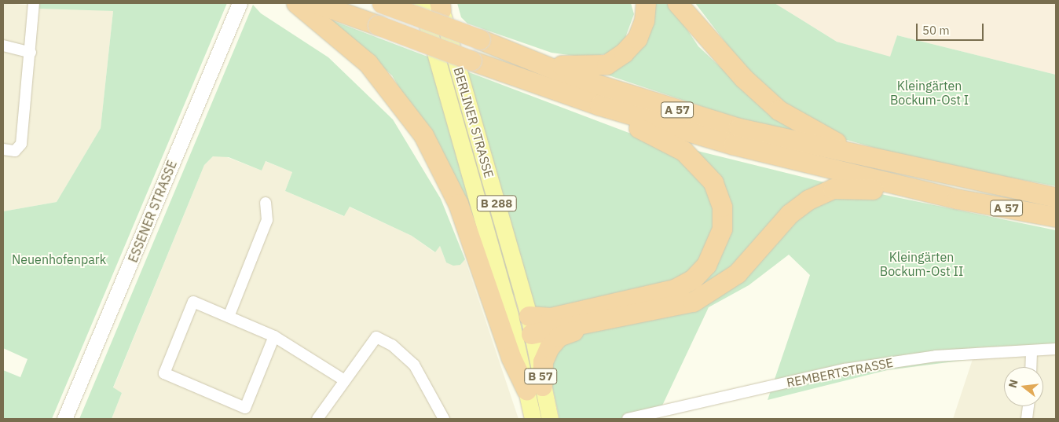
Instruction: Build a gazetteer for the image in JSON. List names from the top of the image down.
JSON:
{
  "streets": {
    "highway": ["A 57"],
    "main road": [
      "BERLINER STRASSE",
      "B 288",
      "ESSENER STRASSE",
      "B 57"
    ],
    "street": ["REMBERTSTRASSE"]
  },
  "parks": ["Kleingärten Bockum-Ost I", "Kleingärten Bockum-Ost II", "Neuenhofenpark"],
  "scale_bar": "50 m",
  "north": "left"
}
